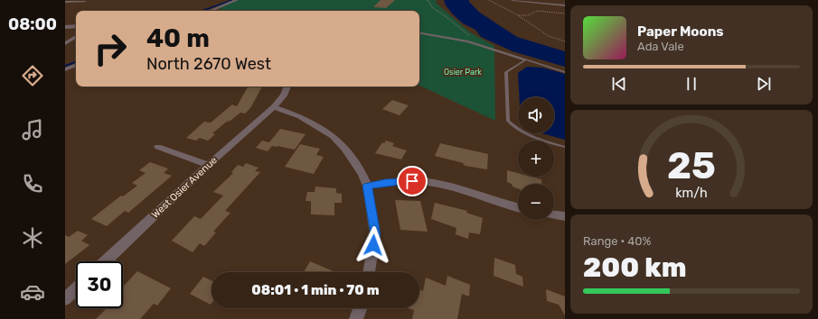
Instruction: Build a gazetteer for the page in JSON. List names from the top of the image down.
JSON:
{
  "streets": {
    "street": ["West Osier Avenue"]
  },
  "parks": ["Osier Park"],
  "page": {
    "tabs": "08:00",
    "turn": ["40 m", "North 2670 West"],
    "song": ["Paper Moons", "Ada Vale"],
    "map_buttons": ["+", "−"],
    "tile": ["Range · 40%", "200 km"],
    "limit": "30",
    "trip": "08:01 · 1 min · 70 m",
    "gauge": ["25", "km/h"]
  }
}
